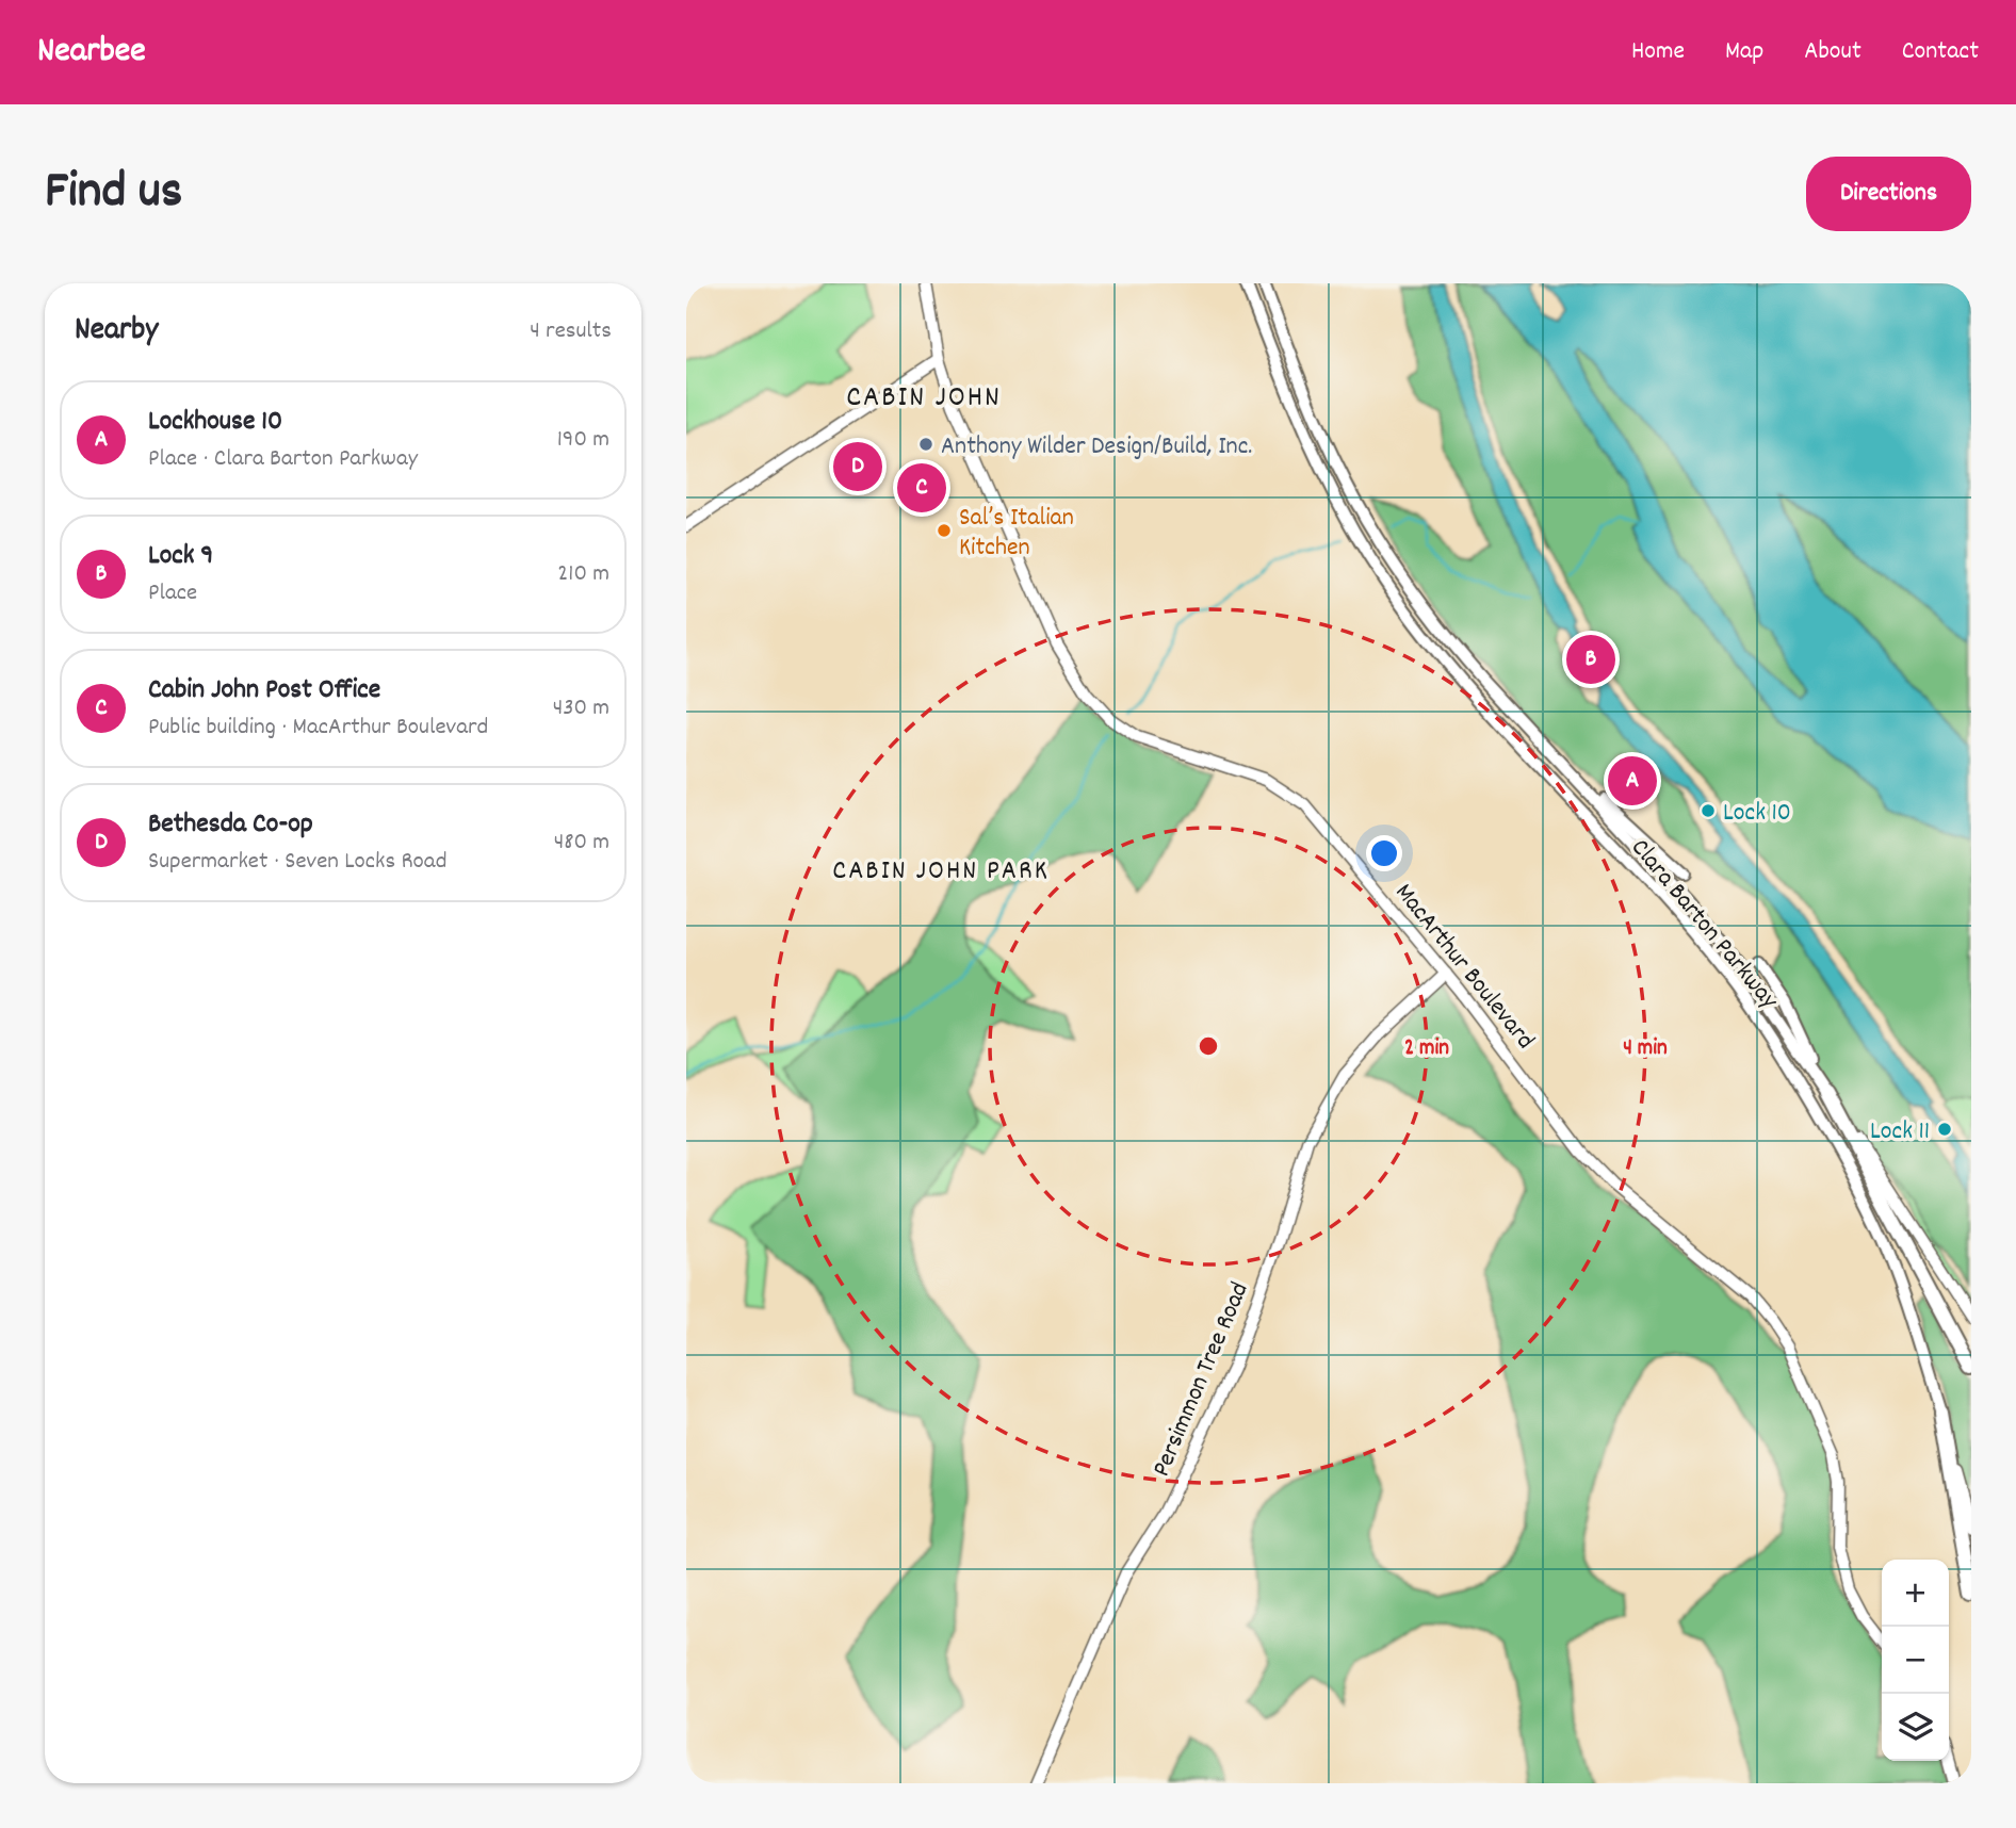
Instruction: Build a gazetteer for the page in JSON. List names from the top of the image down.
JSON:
{
  "streets": {
    "main road": ["Clara Barton Parkway", "MacArthur Boulevard", "Persimmon Tree Road"]
  },
  "crossings": [
    ["MacArthur Boulevard", "Persimmon Tree Road"]
  ],
  "districts": ["CABIN JOHN", "CABIN JOHN PARK"],
  "places": [
    "Anthony Wilder Design/Build, Inc.",
    "Sal’s Italian Kitchen",
    "Lock 10",
    "Lock 11"
  ],
  "page": {
    "header": "Nearbee",
    "nav": [
      "Home",
      "Map",
      "About",
      "Contact"
    ],
    "title": "Find us",
    "buttons": "Directions",
    "heading": ["Nearby", "4 results"],
    "list": [
      {
        "mark": "A",
        "name": "Lockhouse 10",
        "note": "Place · Clara Barton Parkway",
        "value": "190 m"
      },
      {
        "mark": "B",
        "name": "Lock 9",
        "note": "Place",
        "value": "210 m"
      },
      {
        "mark": "C",
        "name": "Cabin John Post Office",
        "note": "Public building · MacArthur Boulevard",
        "value": "430 m"
      },
      {
        "mark": "D",
        "name": "Bethesda Co-op",
        "note": "Supermarket · Seven Locks Road",
        "value": "480 m"
      }
    ],
    "pins": [
      "D",
      "C",
      "B",
      "A"
    ],
    "map_buttons": ["+", "−"]
  },
  "rings": ["2 min", "4 min"]
}
